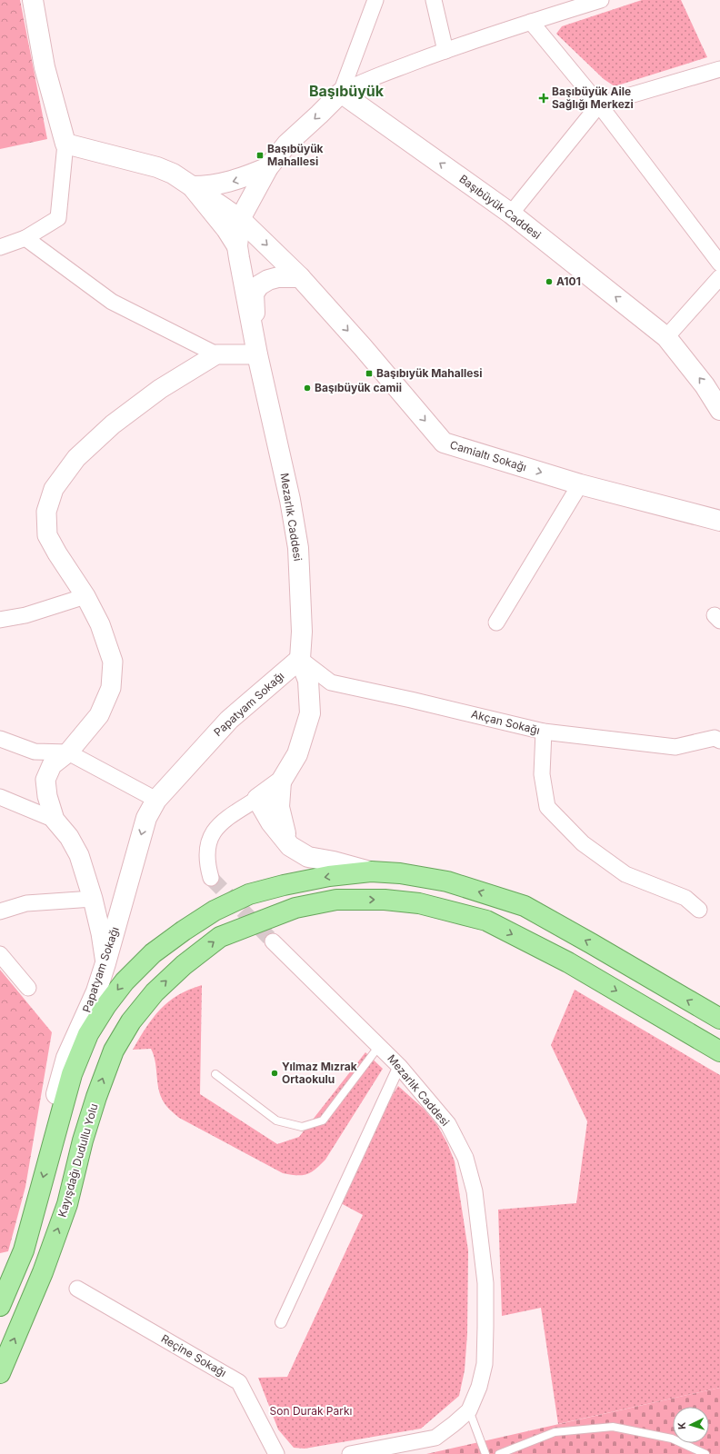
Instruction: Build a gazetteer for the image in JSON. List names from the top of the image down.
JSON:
{
  "streets": {
    "main road": [
      "Başıbüyük Caddesi",
      "Camialtı Sokağı",
      "Mezarlık Caddesi",
      "Papatyam Sokağı",
      "Kayışdağı Dudullu Yolu"
    ],
    "street": ["Akçan Sokağı", "Reçine Sokağı"]
  },
  "crossings": [
    ["Camialtı Sokağı", "Mezarlık Caddesi"],
    ["Mezarlık Caddesi", "Papatyam Sokağı"],
    ["Mezarlık Caddesi", "Akçan Sokağı"],
    ["Papatyam Sokağı", "Akçan Sokağı"]
  ],
  "one_way": ["Başıbüyük Caddesi", "Camialtı Sokağı"],
  "districts": ["Başıbüyük"],
  "parks": ["Son Durak Parkı"],
  "places": {
    "health": ["Başıbüyük Aile Sağlığı Merkezi"],
    "transit": ["Başıbüyük Mahallesi", "Başıbıyük Mahallesi"],
    "other": ["A101", "Başıbüyük camii", "Yılmaz Mızrak Ortaokulu"]
  },
  "north": "left"
}
